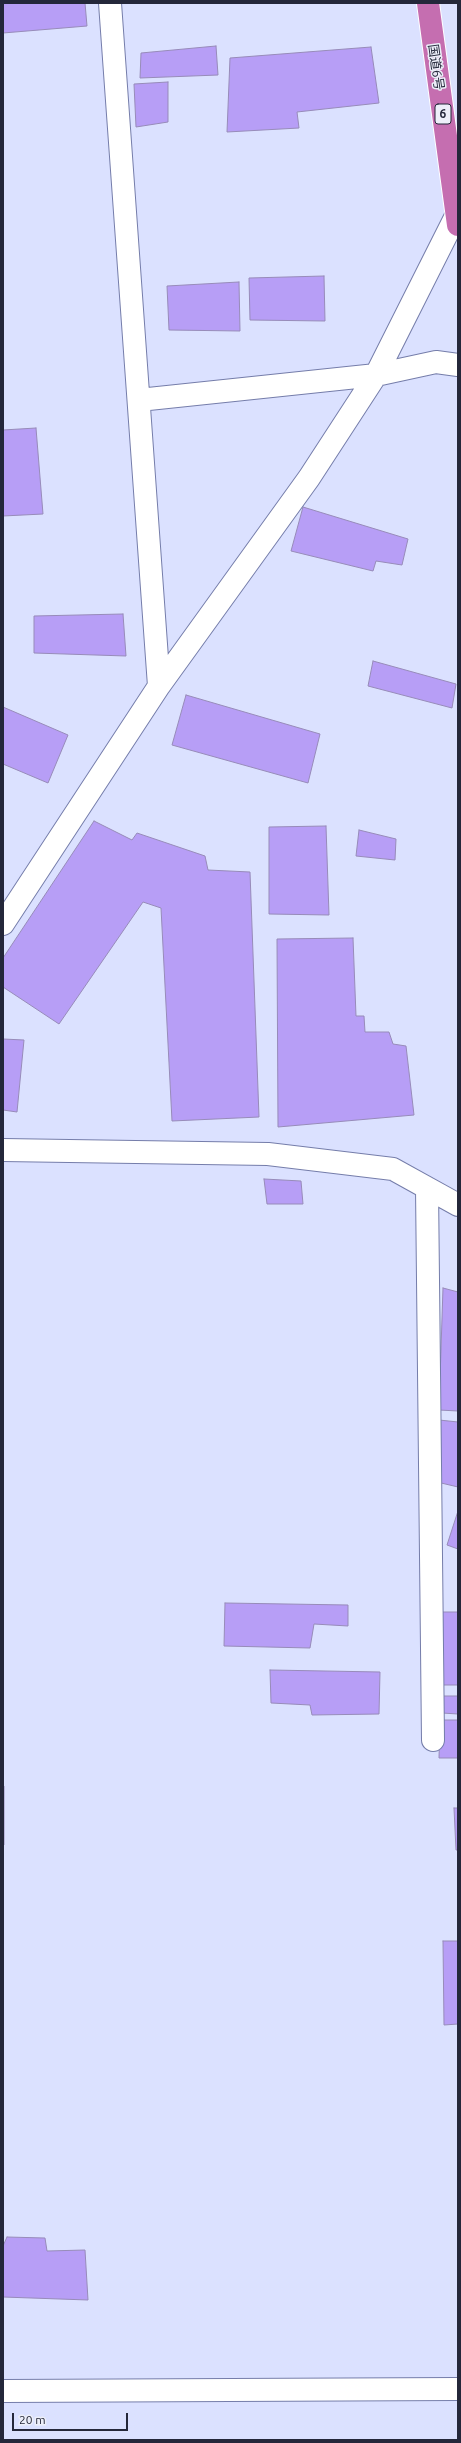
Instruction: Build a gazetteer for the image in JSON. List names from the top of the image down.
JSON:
{
  "streets": {
    "highway": ["国道6号", "6"]
  },
  "scale_bar": "20 m"
}
